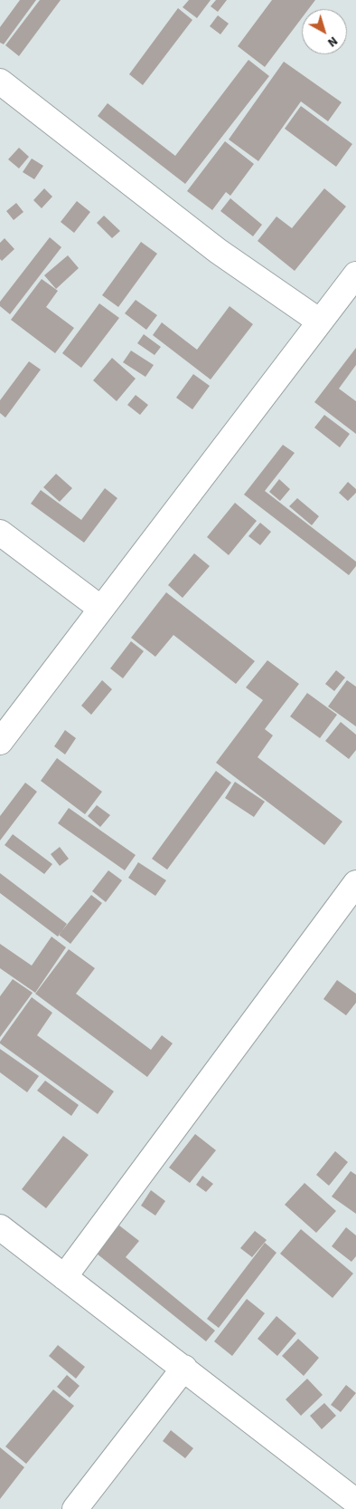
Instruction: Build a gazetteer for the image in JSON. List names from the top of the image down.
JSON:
{
  "north": "bottom right"
}
